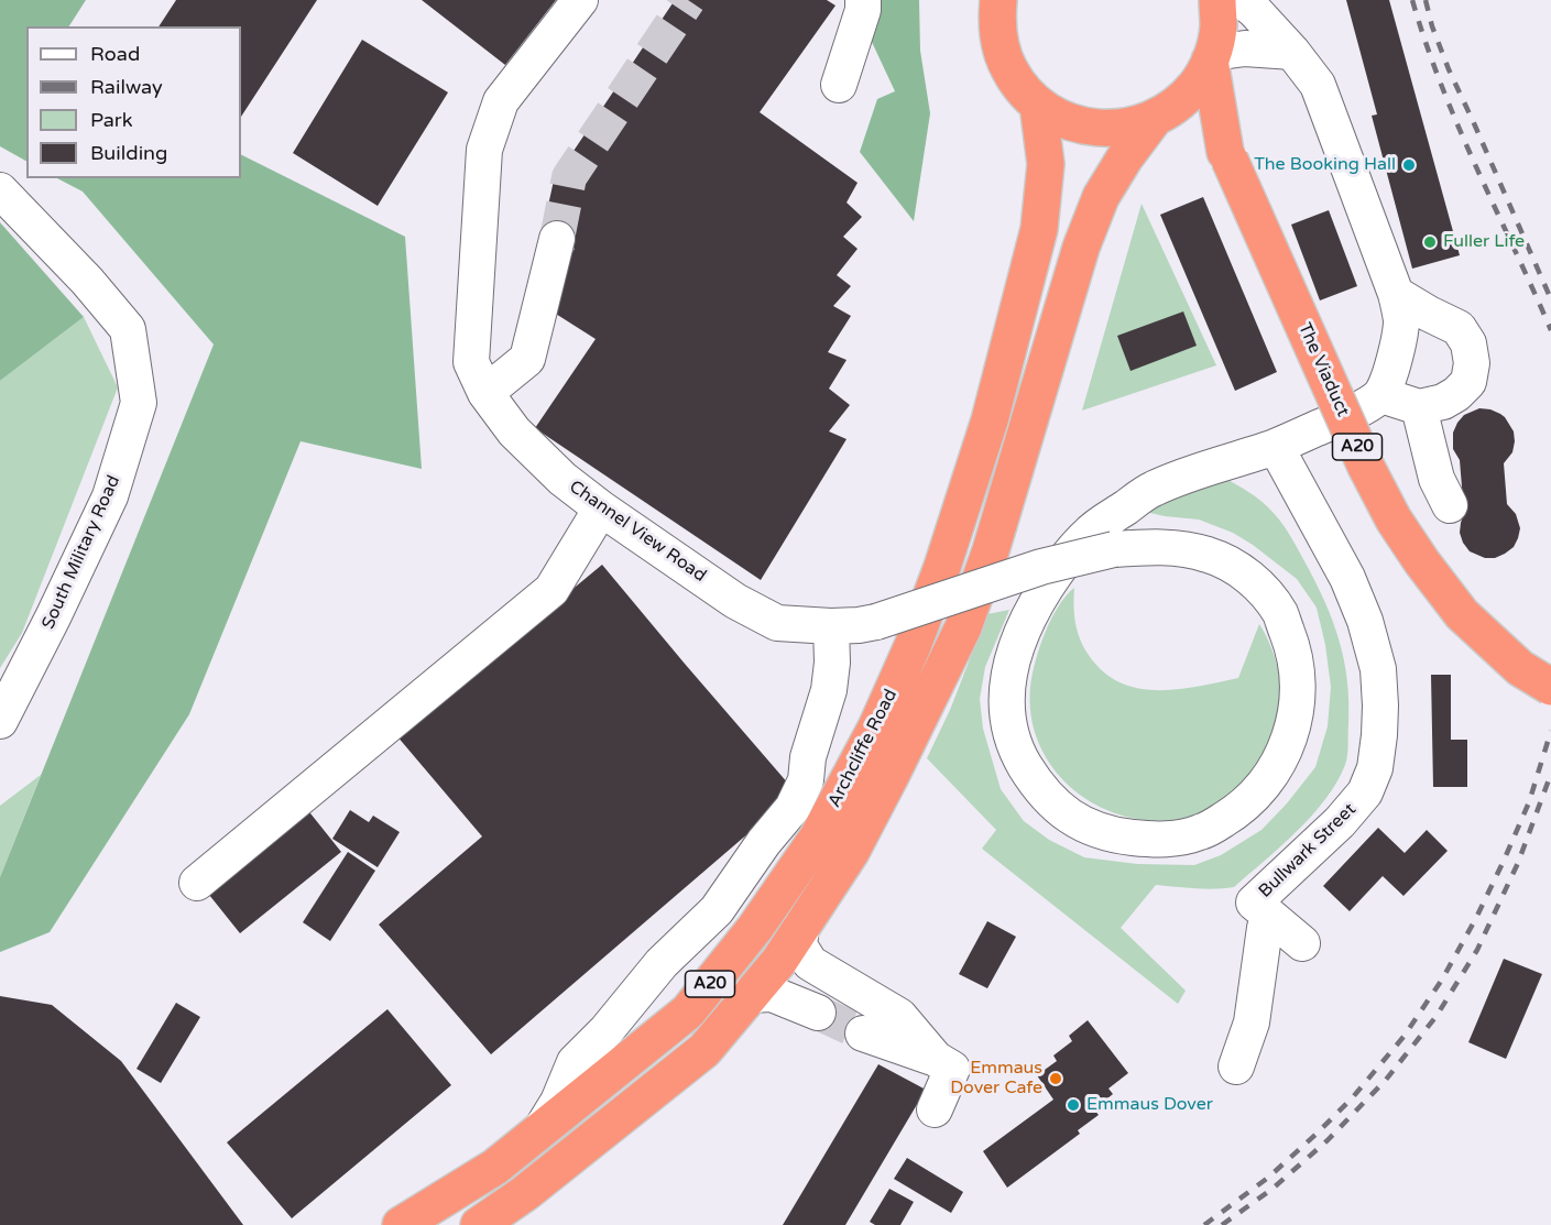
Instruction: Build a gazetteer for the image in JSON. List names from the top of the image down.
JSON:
{
  "streets": {
    "highway": ["The Viaduct", "A20", "Archcliffe Road"],
    "street": ["Channel View Road", "South Military Road", "Bullwark Street"]
  },
  "crossings": [
    ["The Viaduct", "Archcliffe Road"],
    ["Channel View Road", "Bullwark Street"]
  ],
  "places": [
    "The Booking Hall",
    "Fuller Life",
    "Emmaus Dover Cafe",
    "Emmaus Dover"
  ],
  "legend": [
    "Road",
    "Railway",
    "Park",
    "Building"
  ]
}
